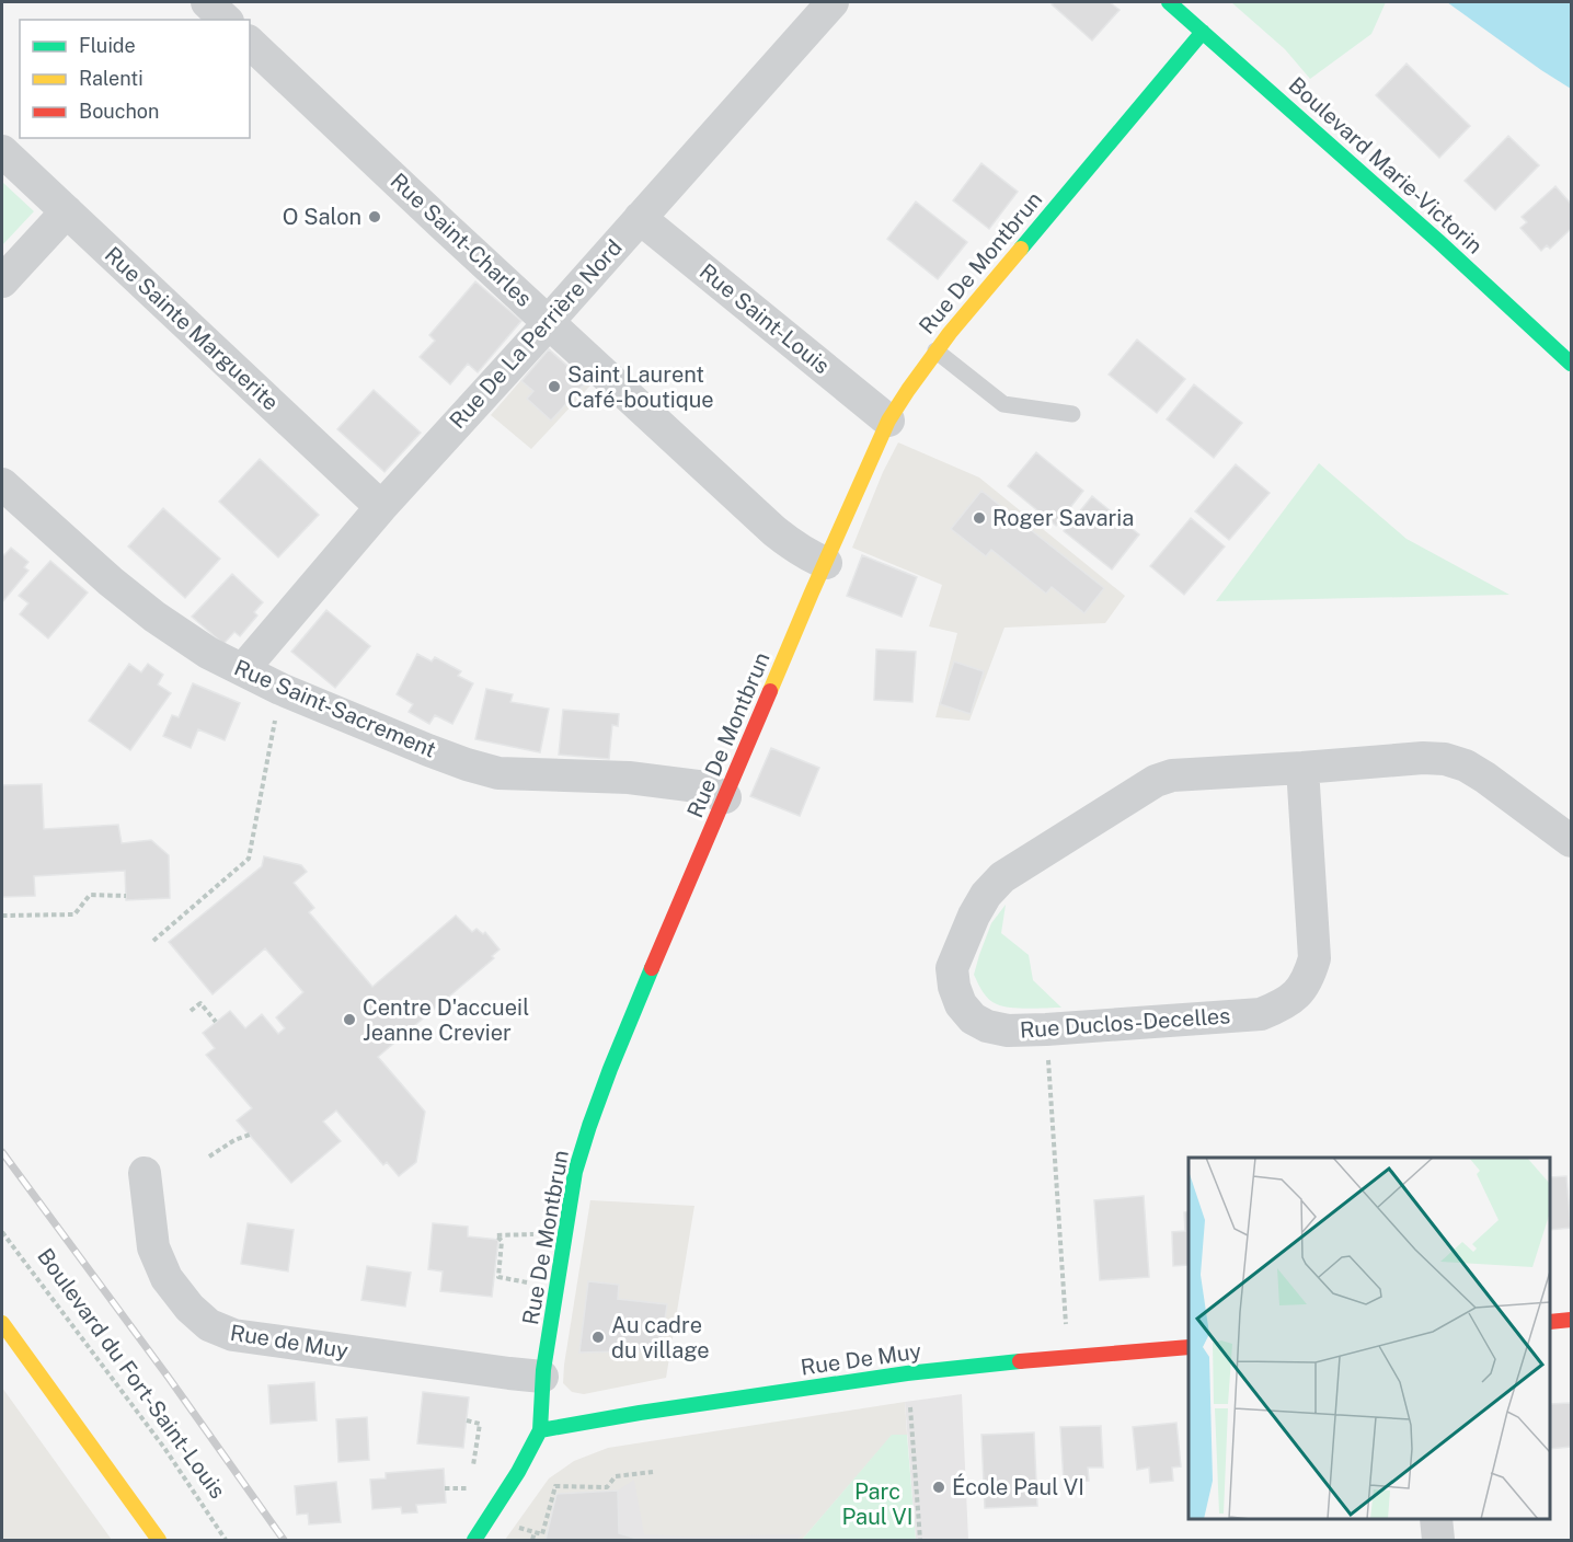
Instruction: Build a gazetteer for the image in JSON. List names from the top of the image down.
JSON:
{
  "streets": {
    "street": [
      "Boulevard Marie-Victorin",
      "Rue Saint-Charles",
      "Rue De Montbrun",
      "Rue Saint-Louis",
      "Rue Sainte Marguerite",
      "Rue De La Perrière Nord",
      "Rue Saint-Sacrement",
      "Rue Duclos-Decelles",
      "Rue de Muy",
      "Rue De Muy"
    ],
    "path": ["Boulevard du Fort-Saint-Louis"]
  },
  "crossings": [
    ["Boulevard Marie-Victorin", "Rue De Montbrun"],
    ["Rue Saint-Charles", "Rue De Montbrun"],
    ["Rue Saint-Charles", "Rue De La Perrière Nord"],
    ["Rue De Montbrun", "Rue Saint-Louis"],
    ["Rue De Montbrun", "Rue Saint-Sacrement"],
    ["Rue De Montbrun", "Rue de Muy"],
    ["Rue De Montbrun", "Rue De Muy"],
    ["Rue Saint-Louis", "Rue De La Perrière Nord"],
    ["Rue Sainte Marguerite", "Rue De La Perrière Nord"],
    ["Rue De La Perrière Nord", "Rue Saint-Sacrement"]
  ],
  "parks": ["Parc Paul VI"],
  "places": [
    "O Salon",
    "Saint Laurent Café-boutique",
    "Roger Savaria",
    "Centre D'accueil Jeanne Crevier",
    "Au cadre du village",
    "École Paul VI"
  ],
  "legend": ["Fluide", "Ralenti", "Bouchon"]
}
